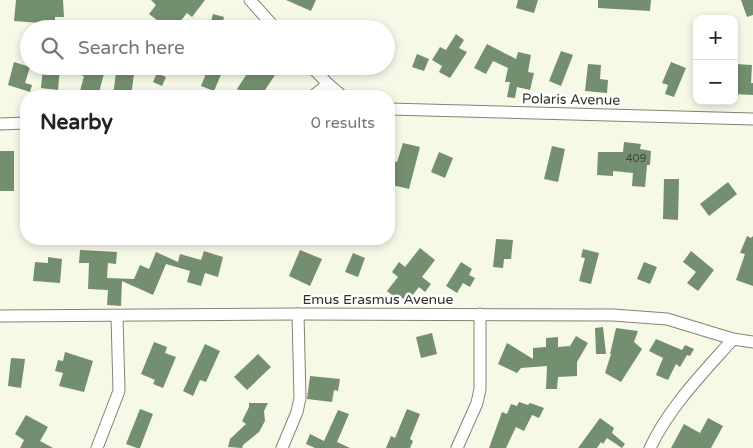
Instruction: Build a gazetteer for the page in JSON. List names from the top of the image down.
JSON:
{
  "streets": {
    "street": ["Polaris Avenue", "Emus Erasmus Avenue"]
  },
  "house_numbers": ["409"],
  "page": {
    "map_buttons": ["+", "−"],
    "search": "Search here",
    "heading": ["Nearby", "0 results"]
  }
}
